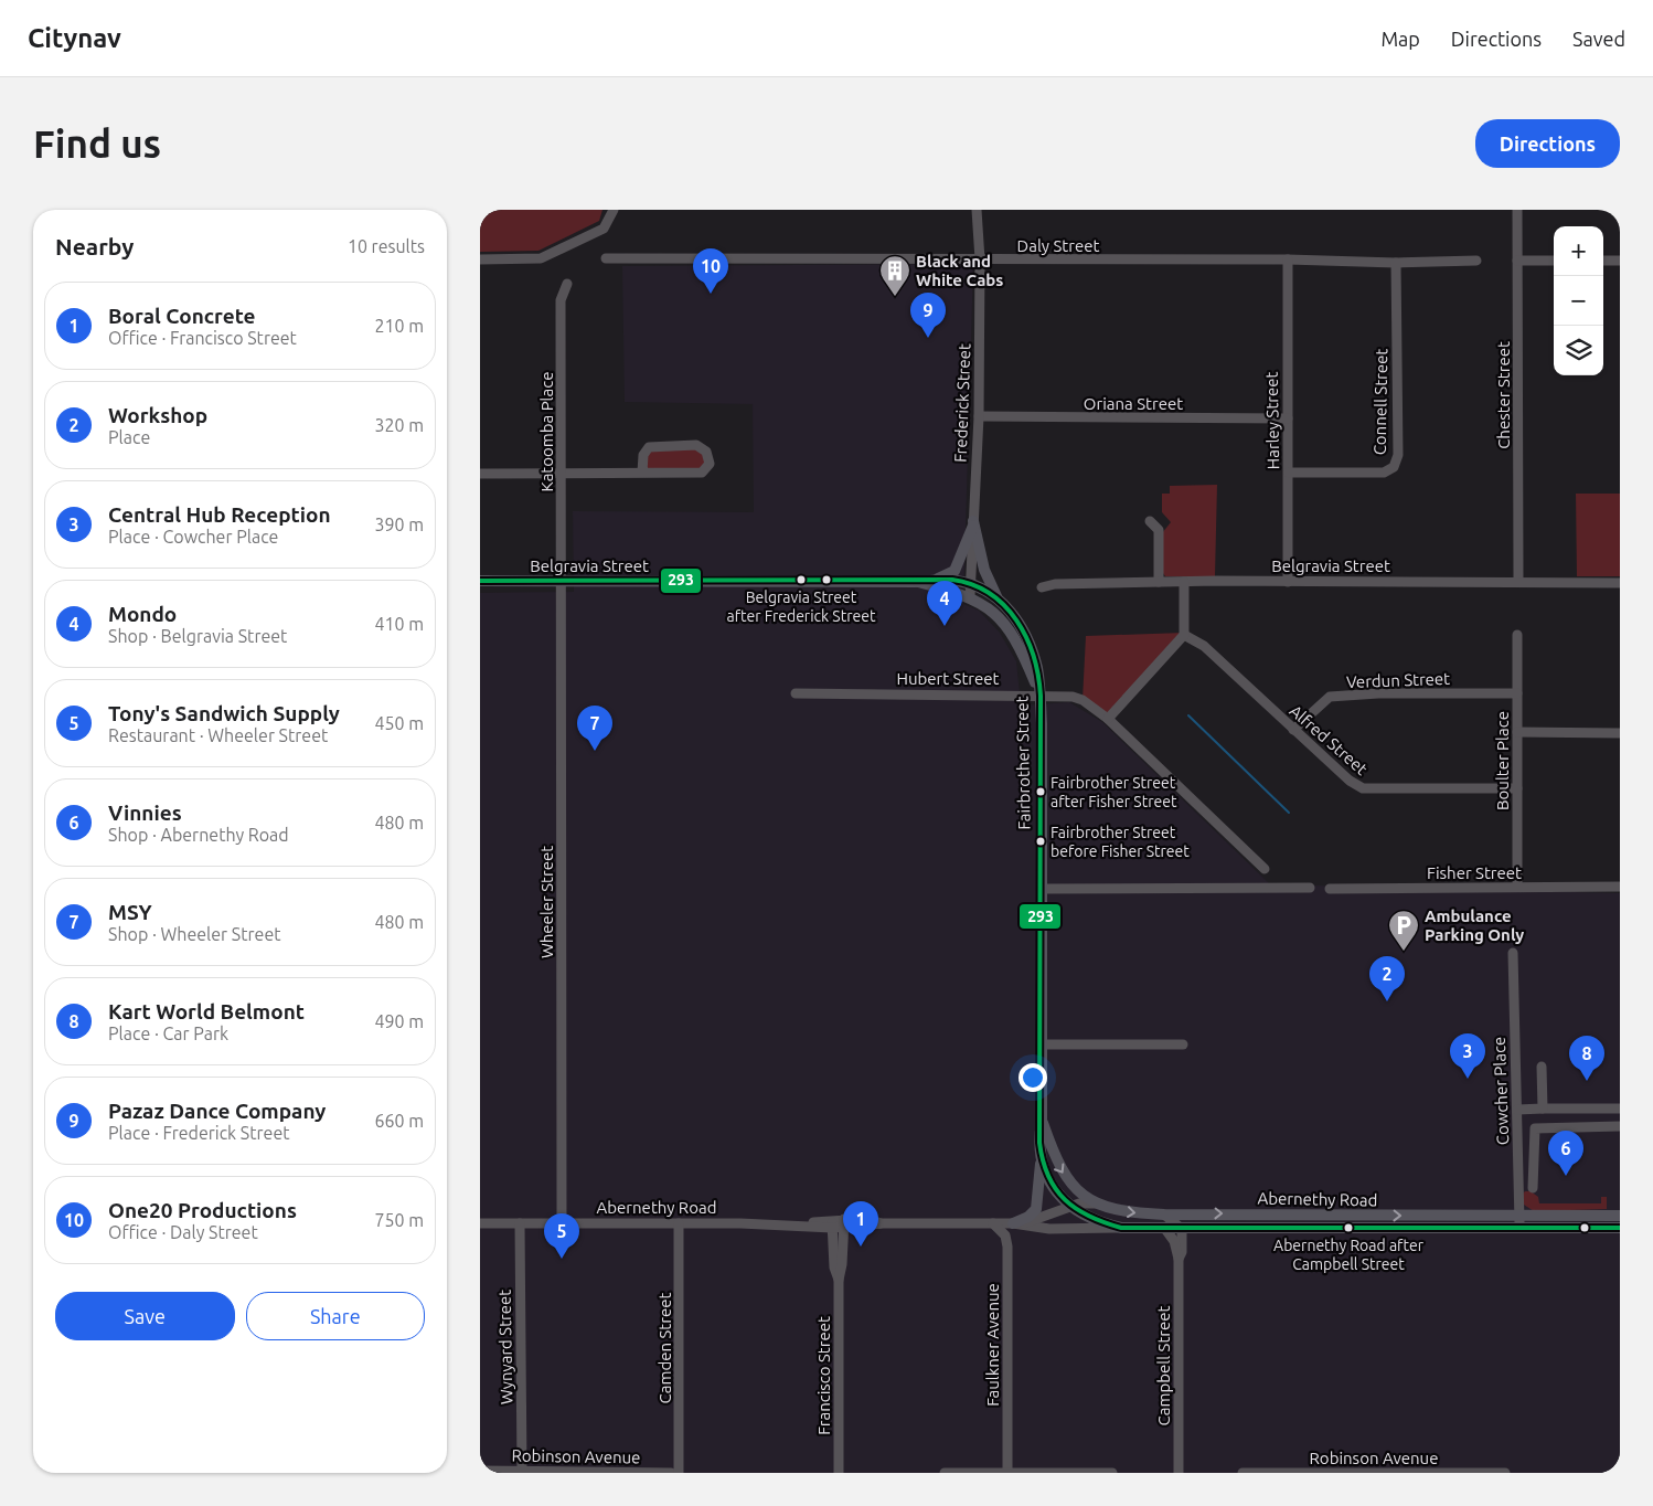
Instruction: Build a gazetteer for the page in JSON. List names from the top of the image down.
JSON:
{
  "streets": {
    "main road": ["Belgravia Street", "Fairbrother Street", "Abernethy Road"],
    "street": [
      "Daly Street",
      "Chester Street",
      "Connell Street",
      "Frederick Street",
      "Oriana Street",
      "Harley Street",
      "Katoomba Place",
      "Hubert Street",
      "Verdun Street",
      "Alfred Street",
      "Boulter Place",
      "Fisher Street",
      "Wheeler Street",
      "Cowcher Place",
      "Faulkner Avenue",
      "Wynyard Street",
      "Camden Street",
      "Campbell Street",
      "Francisco Street",
      "Robinson Avenue"
    ]
  },
  "crossings": [
    ["Daly Street", "Connell Street"],
    ["Daly Street", "Frederick Street"],
    ["Daly Street", "Harley Street"],
    ["Chester Street", "Belgravia Street"],
    ["Connell Street", "Harley Street"],
    ["Frederick Street", "Oriana Street"],
    ["Frederick Street", "Belgravia Street"],
    ["Frederick Street", "Fairbrother Street"],
    ["Oriana Street", "Harley Street"],
    ["Harley Street", "Belgravia Street"],
    ["Katoomba Place", "Belgravia Street"],
    ["Katoomba Place", "Wheeler Street"],
    ["Belgravia Street", "Hubert Street"],
    ["Belgravia Street", "Fairbrother Street"],
    ["Belgravia Street", "Wheeler Street"],
    ["Hubert Street", "Fairbrother Street"],
    ["Verdun Street", "Alfred Street"],
    ["Verdun Street", "Boulter Place"],
    ["Alfred Street", "Boulter Place"],
    ["Boulter Place", "Fisher Street"],
    ["Fairbrother Street", "Abernethy Road"],
    ["Wheeler Street", "Abernethy Road"],
    ["Cowcher Place", "Abernethy Road"],
    ["Abernethy Road", "Faulkner Avenue"],
    ["Abernethy Road", "Wynyard Street"],
    ["Abernethy Road", "Camden Street"],
    ["Abernethy Road", "Campbell Street"],
    ["Abernethy Road", "Francisco Street"],
    ["Wynyard Street", "Robinson Avenue"]
  ],
  "places": {
    "building": ["Black and White Cabs"],
    "other": [
      "Belgravia Street after Frederick Street",
      "Fairbrother Street after Fisher Street",
      "Fairbrother Street before Fisher Street",
      "Abernethy Road after Campbell Street"
    ],
    "parking": ["Ambulance Parking Only"]
  },
  "lines": ["transit line 293"],
  "page": {
    "header": "Citynav",
    "nav": ["Map", "Directions", "Saved"],
    "buttons": [
      "Directions",
      ["Save", "Share"]
    ],
    "title": "Find us",
    "heading": ["Nearby", "10 results"],
    "map_buttons": ["+", "−"],
    "pins": [
      "10",
      "9",
      "4",
      "7",
      "2",
      "3",
      "8",
      "6",
      "1",
      "5"
    ],
    "list": [
      {
        "mark": "1",
        "name": "Boral Concrete",
        "note": "Office · Francisco Street",
        "value": "210 m"
      },
      {
        "mark": "2",
        "name": "Workshop",
        "note": "Place",
        "value": "320 m"
      },
      {
        "mark": "3",
        "name": "Central Hub Reception",
        "note": "Place · Cowcher Place",
        "value": "390 m"
      },
      {
        "mark": "4",
        "name": "Mondo",
        "note": "Shop · Belgravia Street",
        "value": "410 m"
      },
      {
        "mark": "5",
        "name": "Tony's Sandwich Supply",
        "note": "Restaurant · Wheeler Street",
        "value": "450 m"
      },
      {
        "mark": "6",
        "name": "Vinnies",
        "note": "Shop · Abernethy Road",
        "value": "480 m"
      },
      {
        "mark": "7",
        "name": "MSY",
        "note": "Shop · Wheeler Street",
        "value": "480 m"
      },
      {
        "mark": "8",
        "name": "Kart World Belmont",
        "note": "Place · Car Park",
        "value": "490 m"
      },
      {
        "mark": "9",
        "name": "Pazaz Dance Company",
        "note": "Place · Frederick Street",
        "value": "660 m"
      },
      {
        "mark": "10",
        "name": "One20 Productions",
        "note": "Office · Daly Street",
        "value": "750 m"
      }
    ]
  }
}
